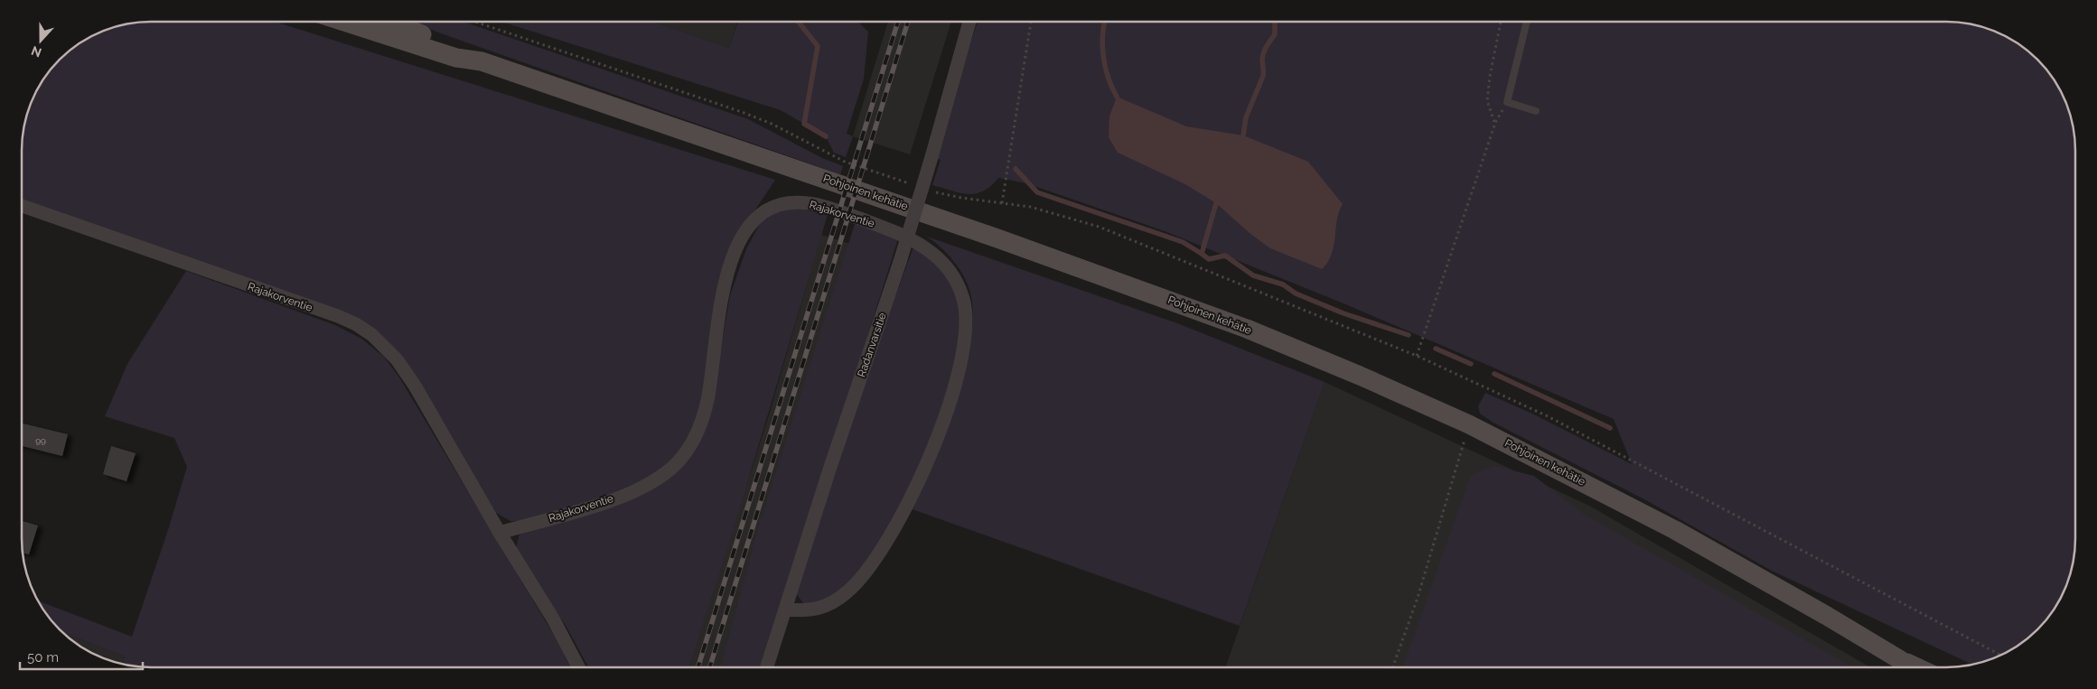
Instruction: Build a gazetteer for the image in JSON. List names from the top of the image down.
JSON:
{
  "streets": {
    "main road": ["Pohjoinen kehätie"],
    "street": ["Rajakorventie", "Radanvarsitie"]
  },
  "crossings": [
    ["Rajakorventie", "Radanvarsitie"]
  ],
  "house_numbers": ["99"],
  "scale_bar": "50 m",
  "north": "bottom"
}
